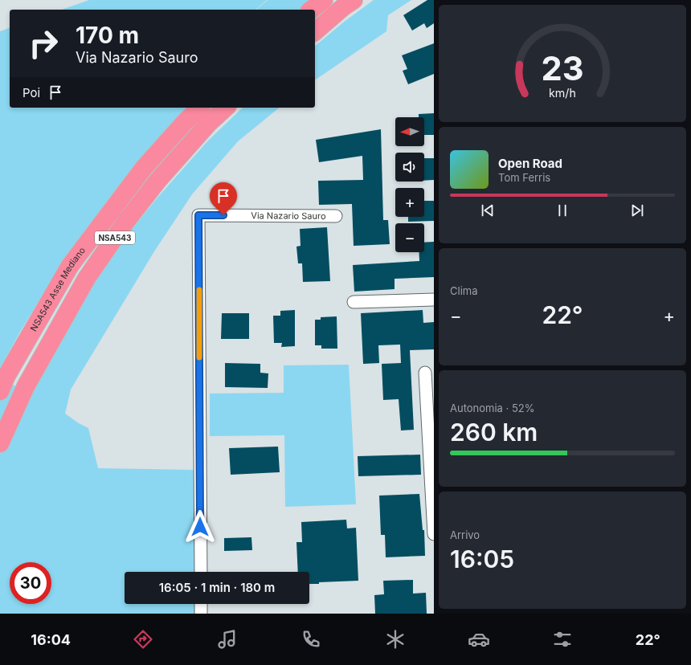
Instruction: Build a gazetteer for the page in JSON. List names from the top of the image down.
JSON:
{
  "streets": {
    "highway": ["NSA543", "NSA543 Asse Mediano"],
    "street": ["Via Nazario Sauro"]
  },
  "north": "left",
  "page": {
    "turn": ["170 m", "Via Nazario Sauro"],
    "then": "Poi",
    "map_buttons": ["+", "−"],
    "song": ["Open Road", "Tom Ferris"],
    "tile": [
      "Clima",
      ["Autonomia · 52%", "260 km"],
      ["Arrivo", "16:05"]
    ],
    "heat": ["−", "22°", "+"],
    "limit": "30",
    "trip": "16:05 · 1 min · 180 m",
    "tabs": ["16:04", "22°"],
    "gauge": ["23", "km/h"]
  }
}
